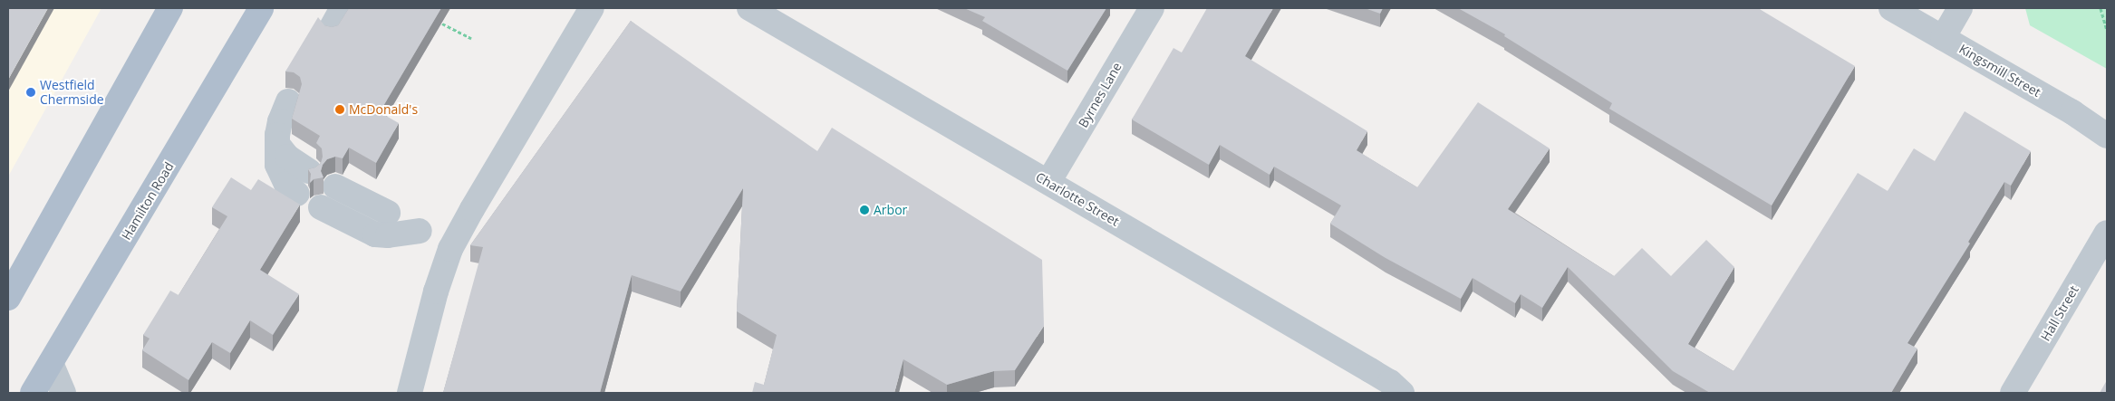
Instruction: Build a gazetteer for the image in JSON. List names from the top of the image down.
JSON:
{
  "streets": {
    "main road": ["Hamilton Road"],
    "street": [
      "Kingsmill Street",
      "Byrnes Lane",
      "Charlotte Street",
      "Hall Street"
    ]
  },
  "crossings": [
    ["Byrnes Lane", "Charlotte Street"]
  ],
  "places": ["Westfield Chermside", "McDonald's", "Arbor"]
}
